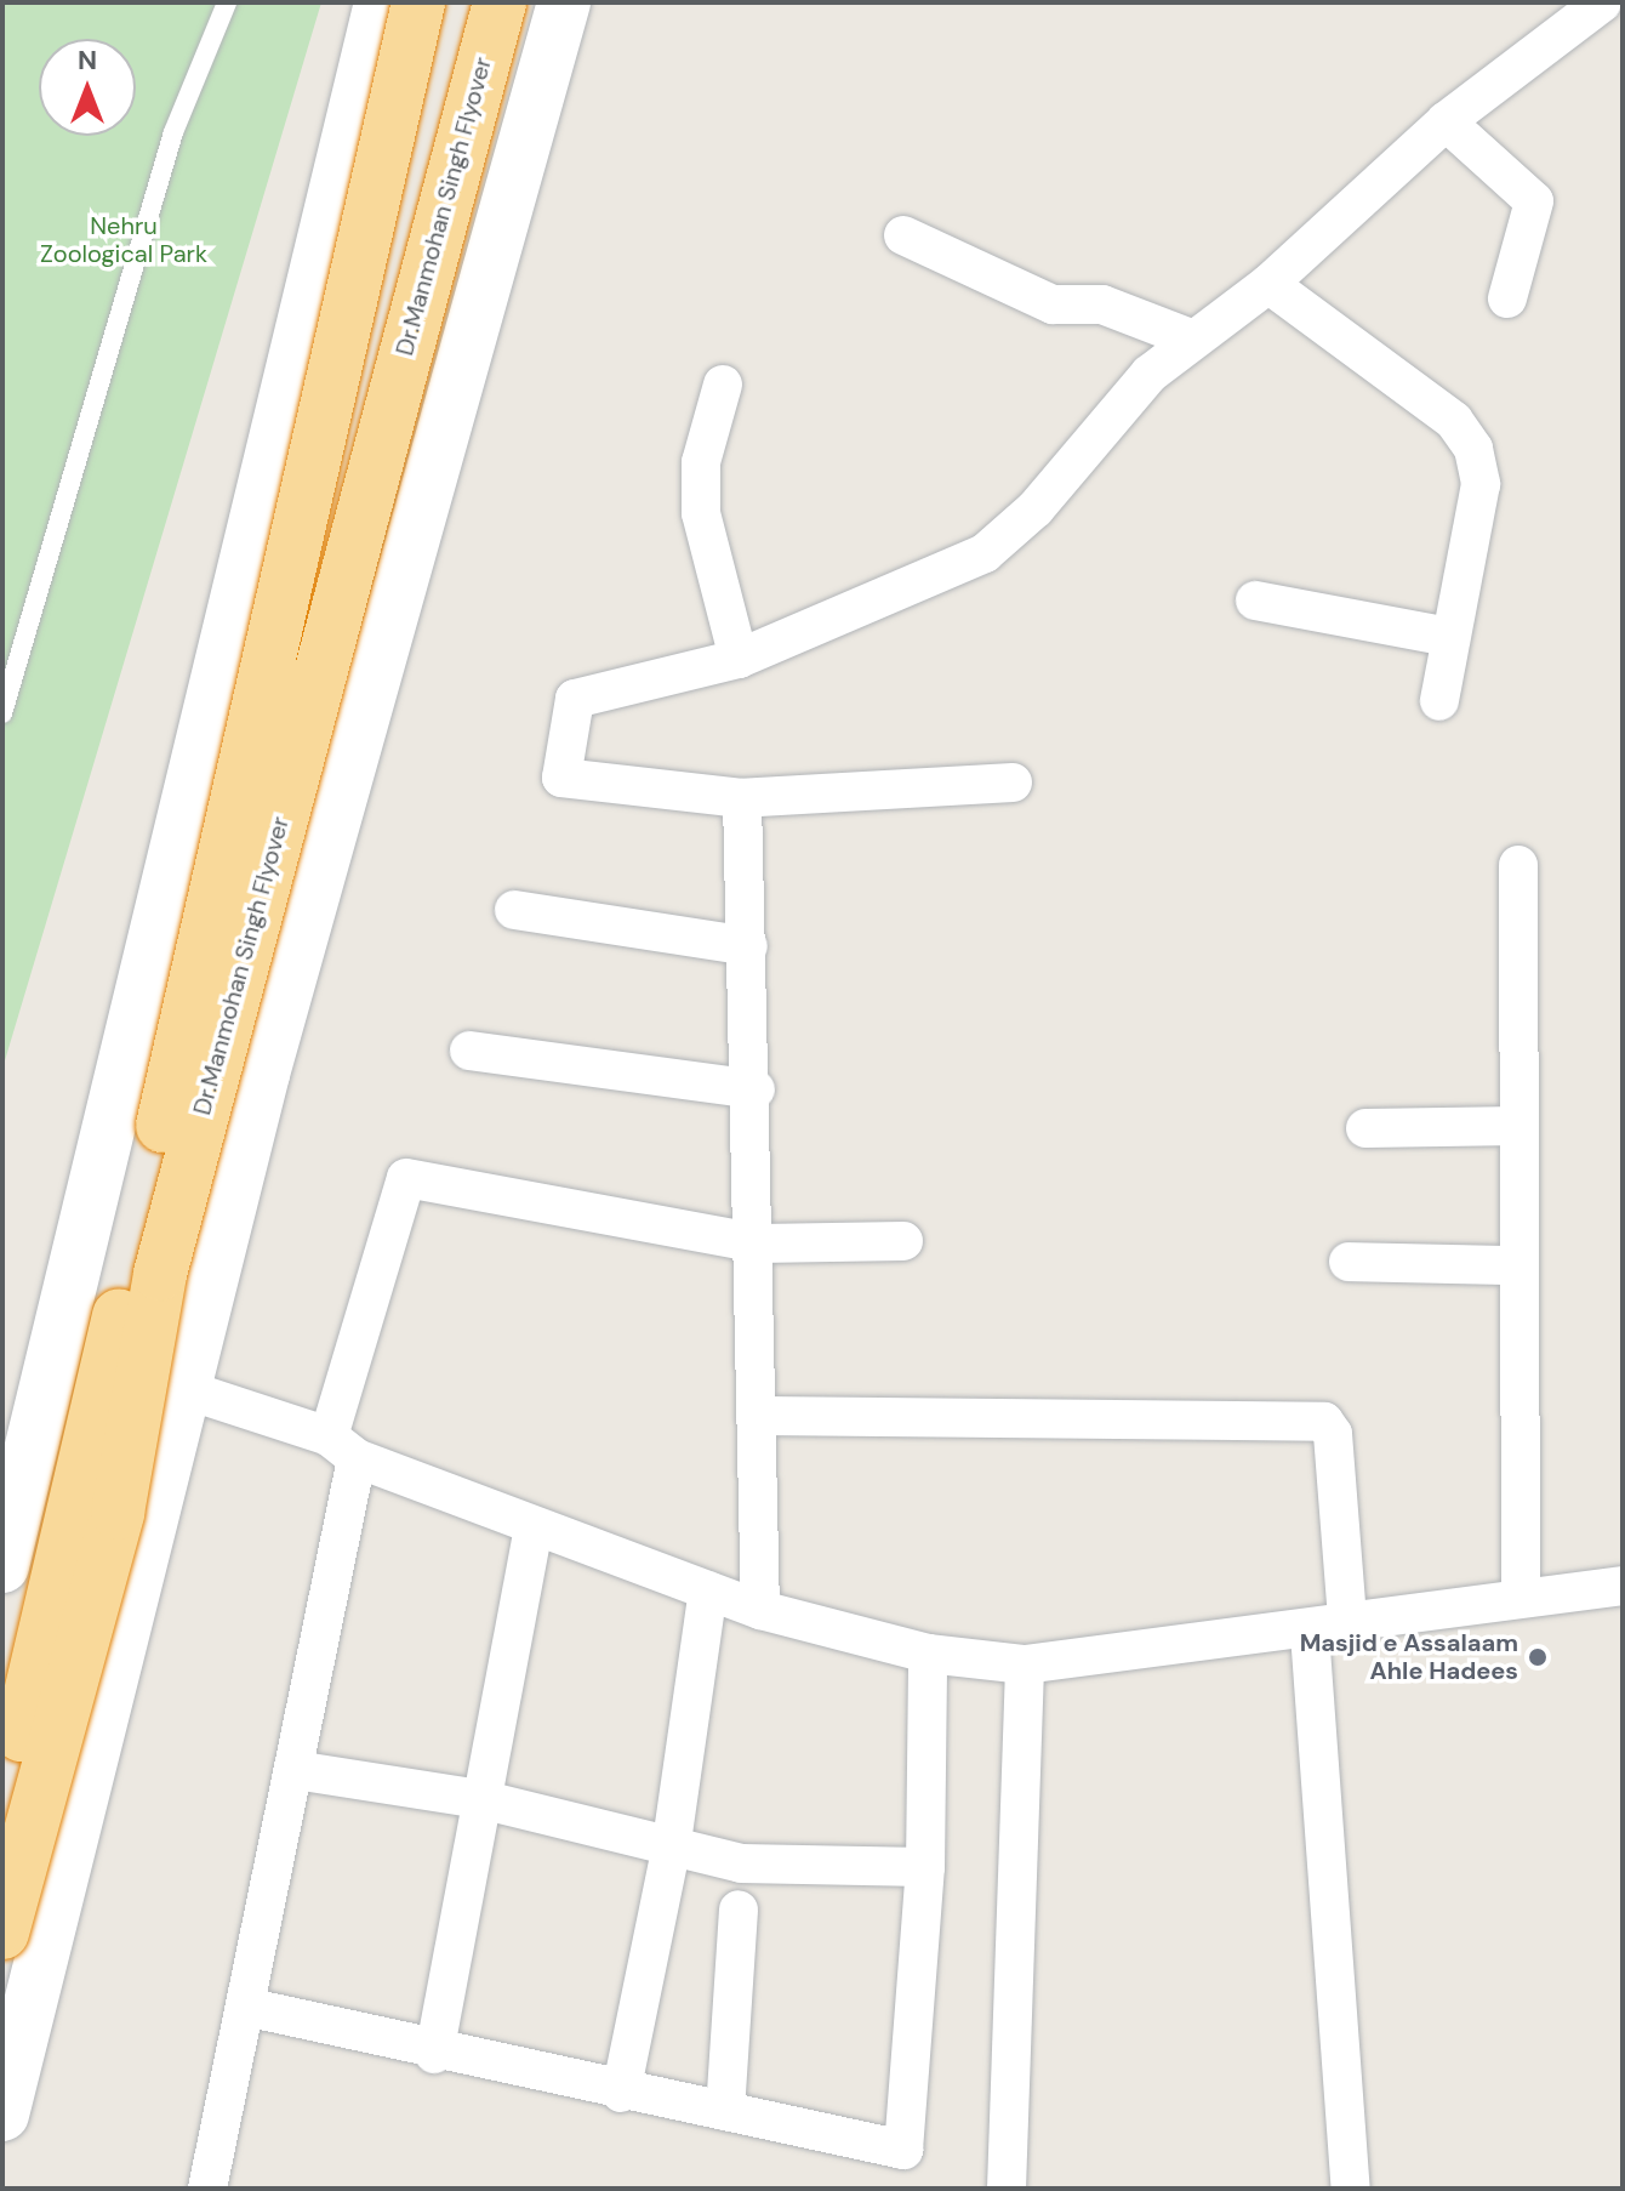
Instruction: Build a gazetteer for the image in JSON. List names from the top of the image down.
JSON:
{
  "streets": {
    "highway": ["Dr.Manmohan Singh Flyover"]
  },
  "parks": ["Nehru Zoological Park"],
  "places": ["Masjid e Assalaam Ahle Hadees"],
  "north": "top"
}
